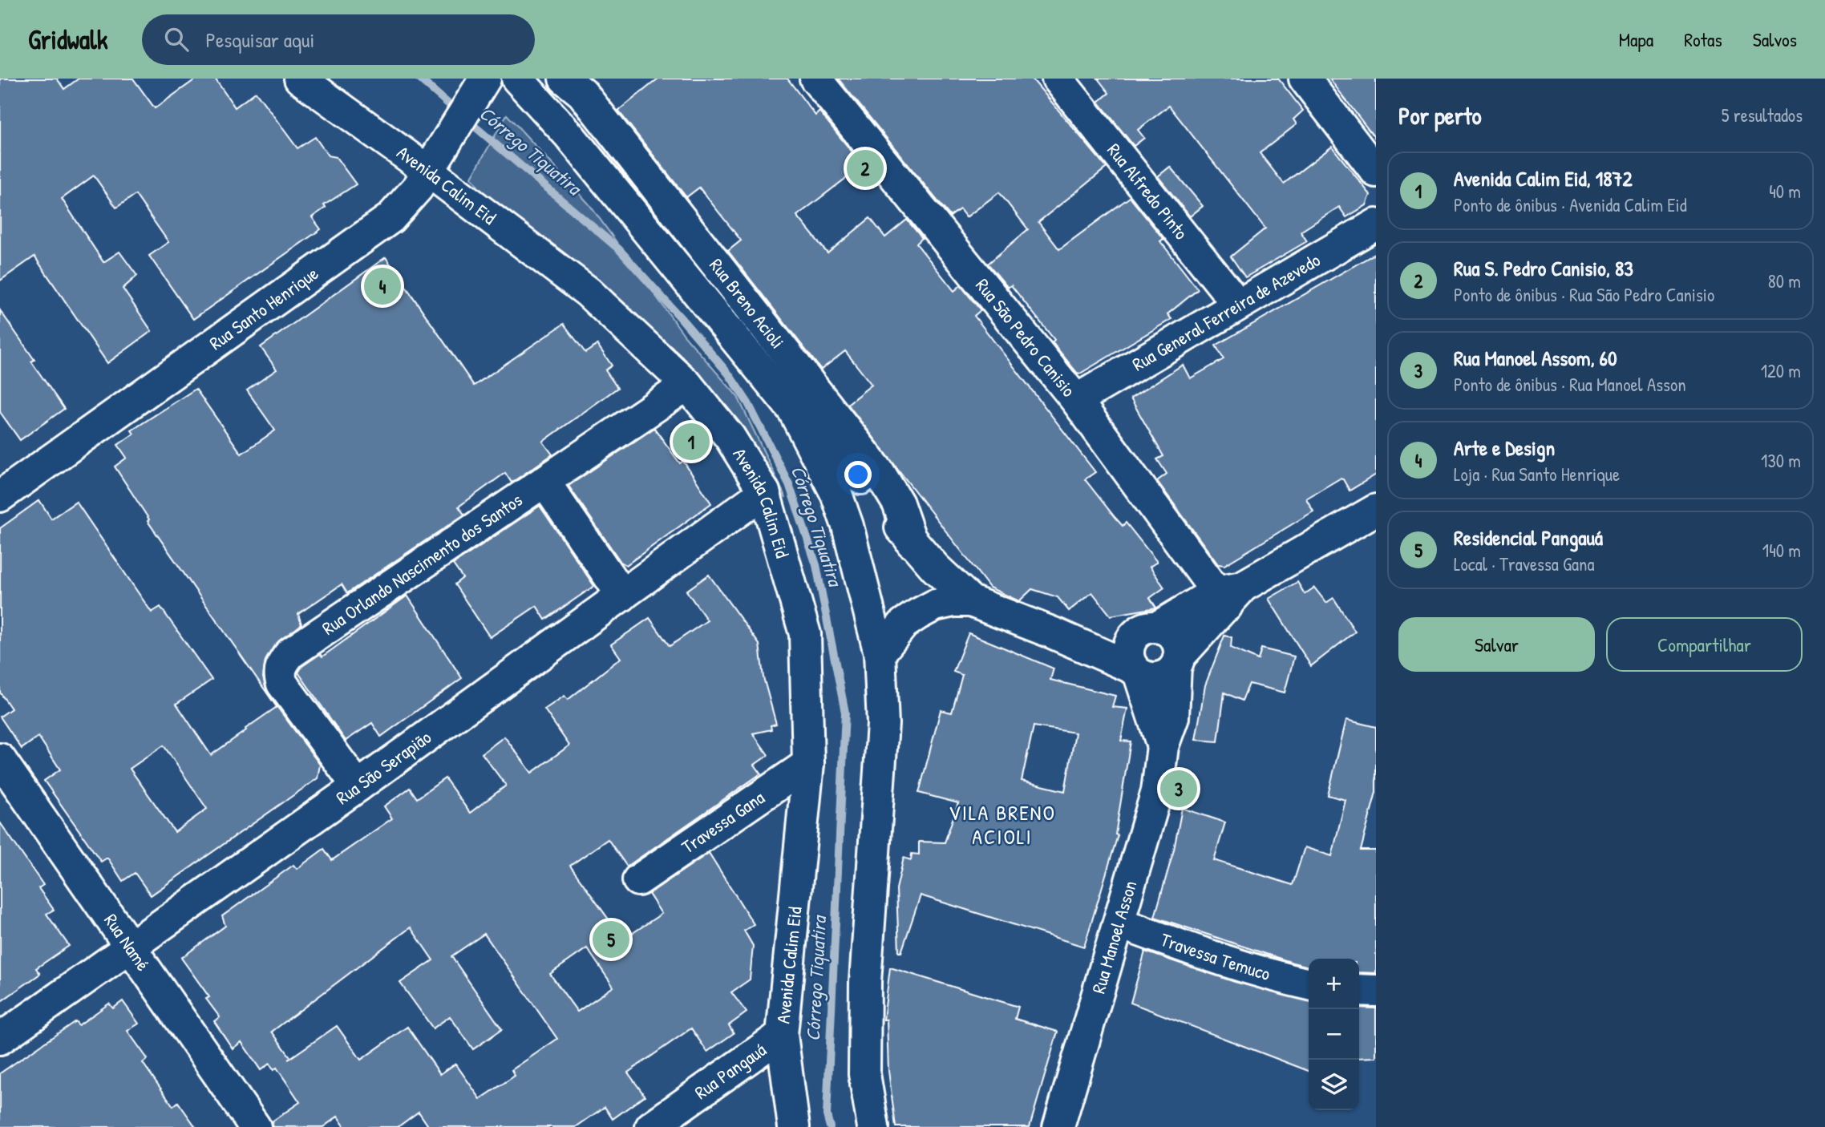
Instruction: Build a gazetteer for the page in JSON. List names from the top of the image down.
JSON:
{
  "streets": {
    "street": [
      "Avenida Calim Eid",
      "Rua Alfredo Pinto",
      "Rua Breno Acioli",
      "Rua Santo Henrique",
      "Rua General Ferreira de Azevedo",
      "Rua São Pedro Canisio",
      "Rua Orlando Nascimento dos Santos",
      "Rua São Serapião",
      "Travessa Gana",
      "Rua Manoel Asson",
      "Rua Namé",
      "Travessa Temuco",
      "Rua Pangauá"
    ]
  },
  "crossings": [
    ["Avenida Calim Eid", "Rua Santo Henrique"],
    ["Avenida Calim Eid", "Rua Orlando Nascimento dos Santos"],
    ["Avenida Calim Eid", "Rua São Serapião"],
    ["Avenida Calim Eid", "Travessa Gana"],
    ["Avenida Calim Eid", "Rua Pangauá"],
    ["Rua Alfredo Pinto", "Rua General Ferreira de Azevedo"],
    ["Rua Breno Acioli", "Rua São Pedro Canisio"],
    ["Rua Breno Acioli", "Rua Manoel Asson"],
    ["Rua General Ferreira de Azevedo", "Rua São Pedro Canisio"],
    ["Rua Orlando Nascimento dos Santos", "Rua São Serapião"],
    ["Rua São Serapião", "Rua Namé"],
    ["Rua Manoel Asson", "Travessa Temuco"]
  ],
  "districts": ["VILA BRENO ACIOLI"],
  "water": ["Córrego Tiquatira"],
  "page": {
    "header": "Gridwalk",
    "search": "Pesquisar aqui",
    "nav": ["Mapa", "Rotas", "Salvos"],
    "heading": ["Por perto", "5 resultados"],
    "pins": [
      "2",
      "4",
      "1",
      "3",
      "5"
    ],
    "list": [
      {
        "mark": "1",
        "name": "Avenida Calim Eid, 1872",
        "note": "Ponto de ônibus · Avenida Calim Eid",
        "value": "40 m"
      },
      {
        "mark": "2",
        "name": "Rua S. Pedro Canisio, 83",
        "note": "Ponto de ônibus · Rua São Pedro Canisio",
        "value": "80 m"
      },
      {
        "mark": "3",
        "name": "Rua Manoel Assom, 60",
        "note": "Ponto de ônibus · Rua Manoel Asson",
        "value": "120 m"
      },
      {
        "mark": "4",
        "name": "Arte e Design",
        "note": "Loja · Rua Santo Henrique",
        "value": "130 m"
      },
      {
        "mark": "5",
        "name": "Residencial Pangauá",
        "note": "Local · Travessa Gana",
        "value": "140 m"
      }
    ],
    "buttons": ["Salvar", "Compartilhar"],
    "map_buttons": ["+", "−"]
  }
}
